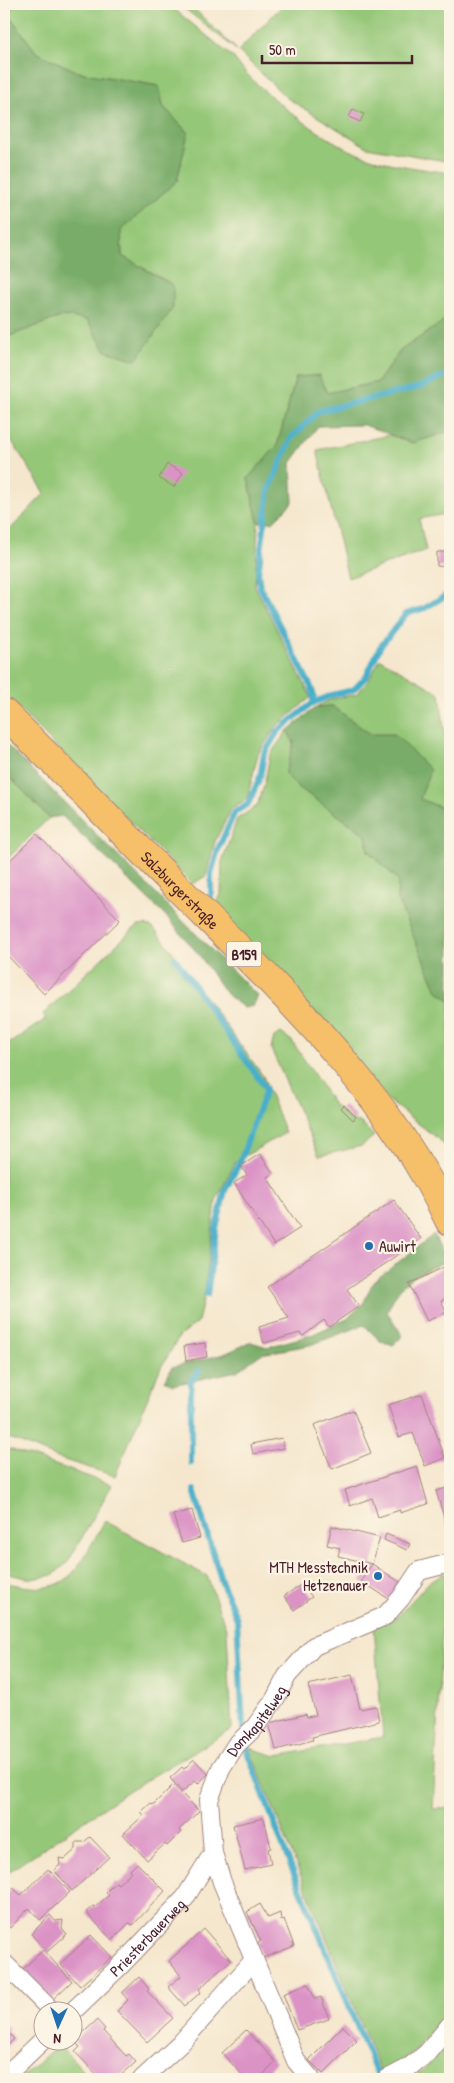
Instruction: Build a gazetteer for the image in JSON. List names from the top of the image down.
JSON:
{
  "streets": {
    "main road": ["Salzburgerstraße", "B159"],
    "street": ["Domkapitelweg", "Priesterbauerweg"]
  },
  "crossings": [
    ["Domkapitelweg", "Priesterbauerweg"]
  ],
  "places": ["Auwirt", "MTH Messtechnik Hetzenauer"],
  "scale_bar": "50 m",
  "north": "bottom"
}
